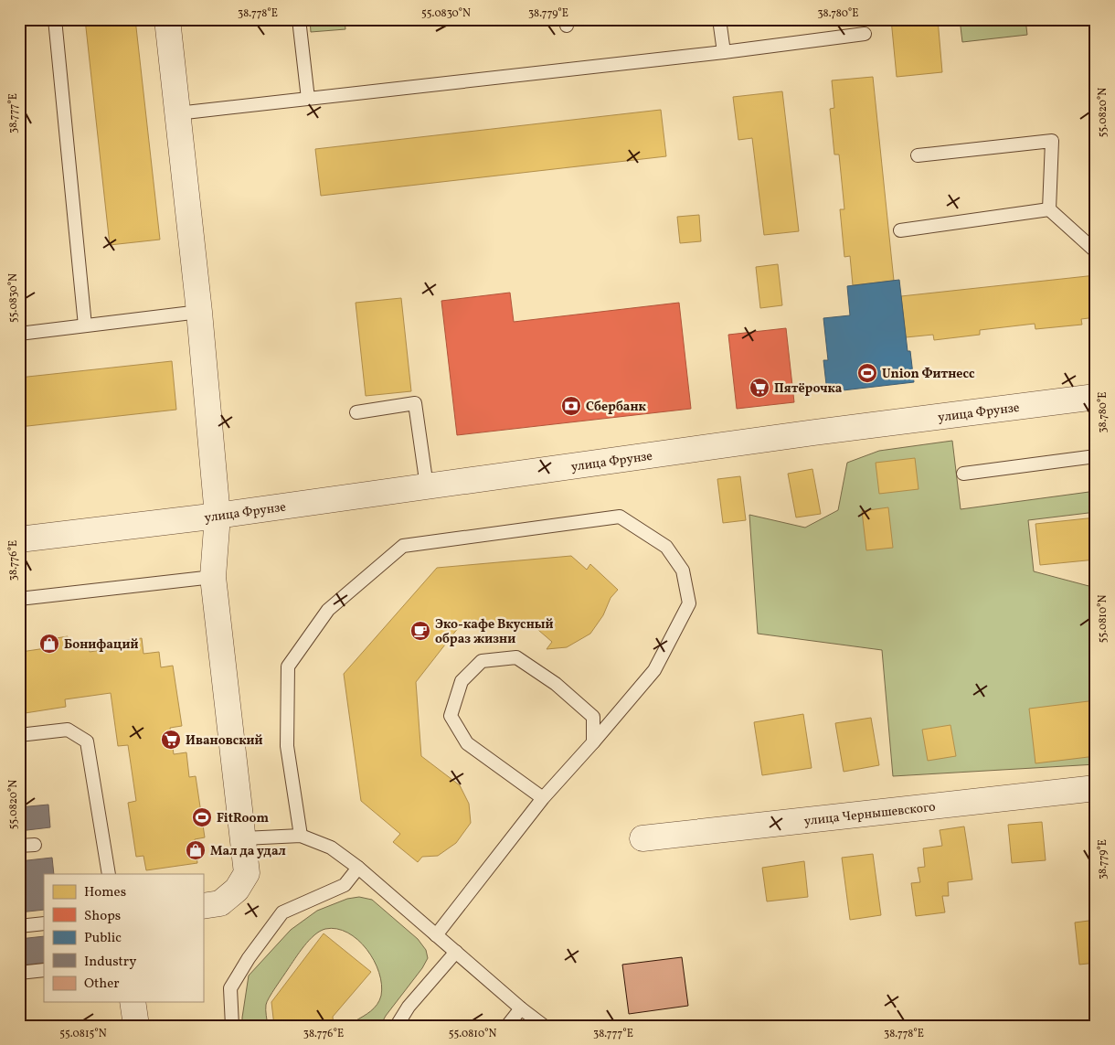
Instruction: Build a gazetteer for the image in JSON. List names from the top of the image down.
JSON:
{
  "streets": {
    "street": ["улица Фрунзе", "улица Чернышевского"]
  },
  "places": {
    "sports": ["Union Фитнесс", "FitRoom"],
    "supermarket": ["Пятёрочка", "Ивановский"],
    "bank": ["Сбербанк"],
    "cafe": ["Эко-кафе Вкусный образ жизни"],
    "shop": ["Бонифаций", "Мал да удал"]
  },
  "legend": [
    "Homes",
    "Shops",
    "Public",
    "Industry",
    "Other"
  ],
  "coordinates": [
    "38.778°E",
    "55.0830°N",
    "38.779°E",
    "38.780°E",
    "55.0820°N",
    "38.777°E",
    "38.776°E",
    "55.0810°N",
    "55.0815°N"
  ]
}
